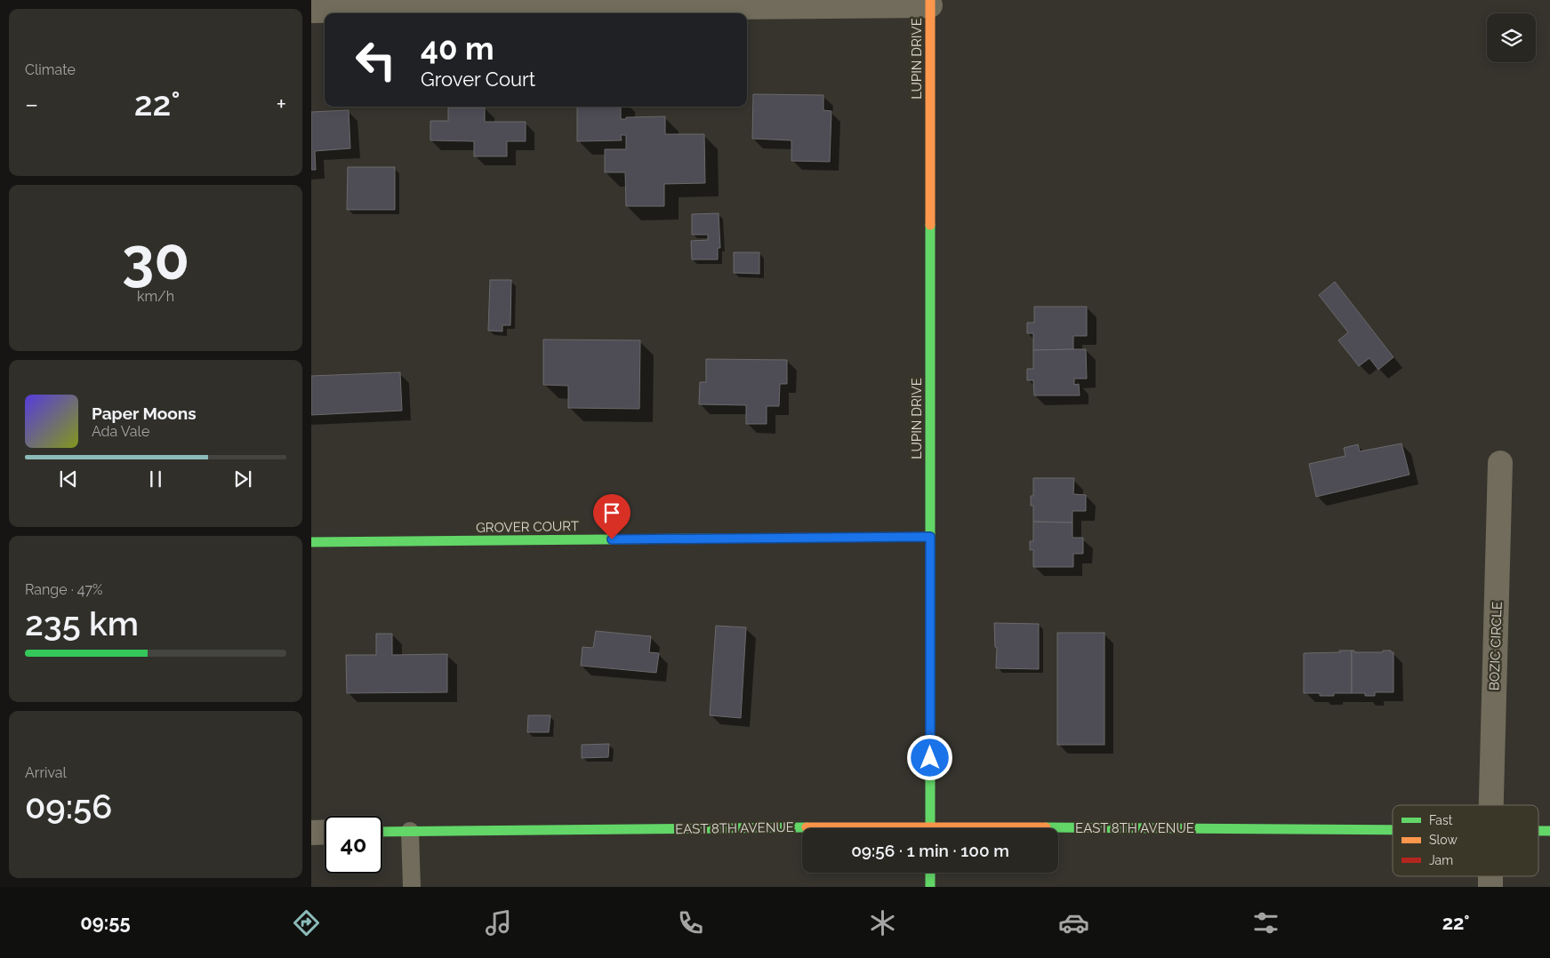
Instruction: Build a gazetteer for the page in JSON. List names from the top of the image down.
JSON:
{
  "streets": {
    "street": [
      "LUPIN DRIVE",
      "GROVER COURT",
      "BOZIC CIRCLE",
      "EAST 8TH AVENUE"
    ]
  },
  "crossings": [
    ["LUPIN DRIVE", "GROVER COURT"]
  ],
  "legend": ["Fast", "Slow", "Jam"],
  "page": {
    "tile": [
      "Climate",
      ["30", "km/h"],
      ["Range · 47%", "235 km"],
      ["Arrival", "09:56"]
    ],
    "turn": ["40 m", "Grover Court"],
    "heat": ["−", "22°", "+"],
    "song": ["Paper Moons", "Ada Vale"],
    "limit": "40",
    "trip": "09:56 · 1 min · 100 m",
    "tabs": ["09:55", "22°"]
  }
}
